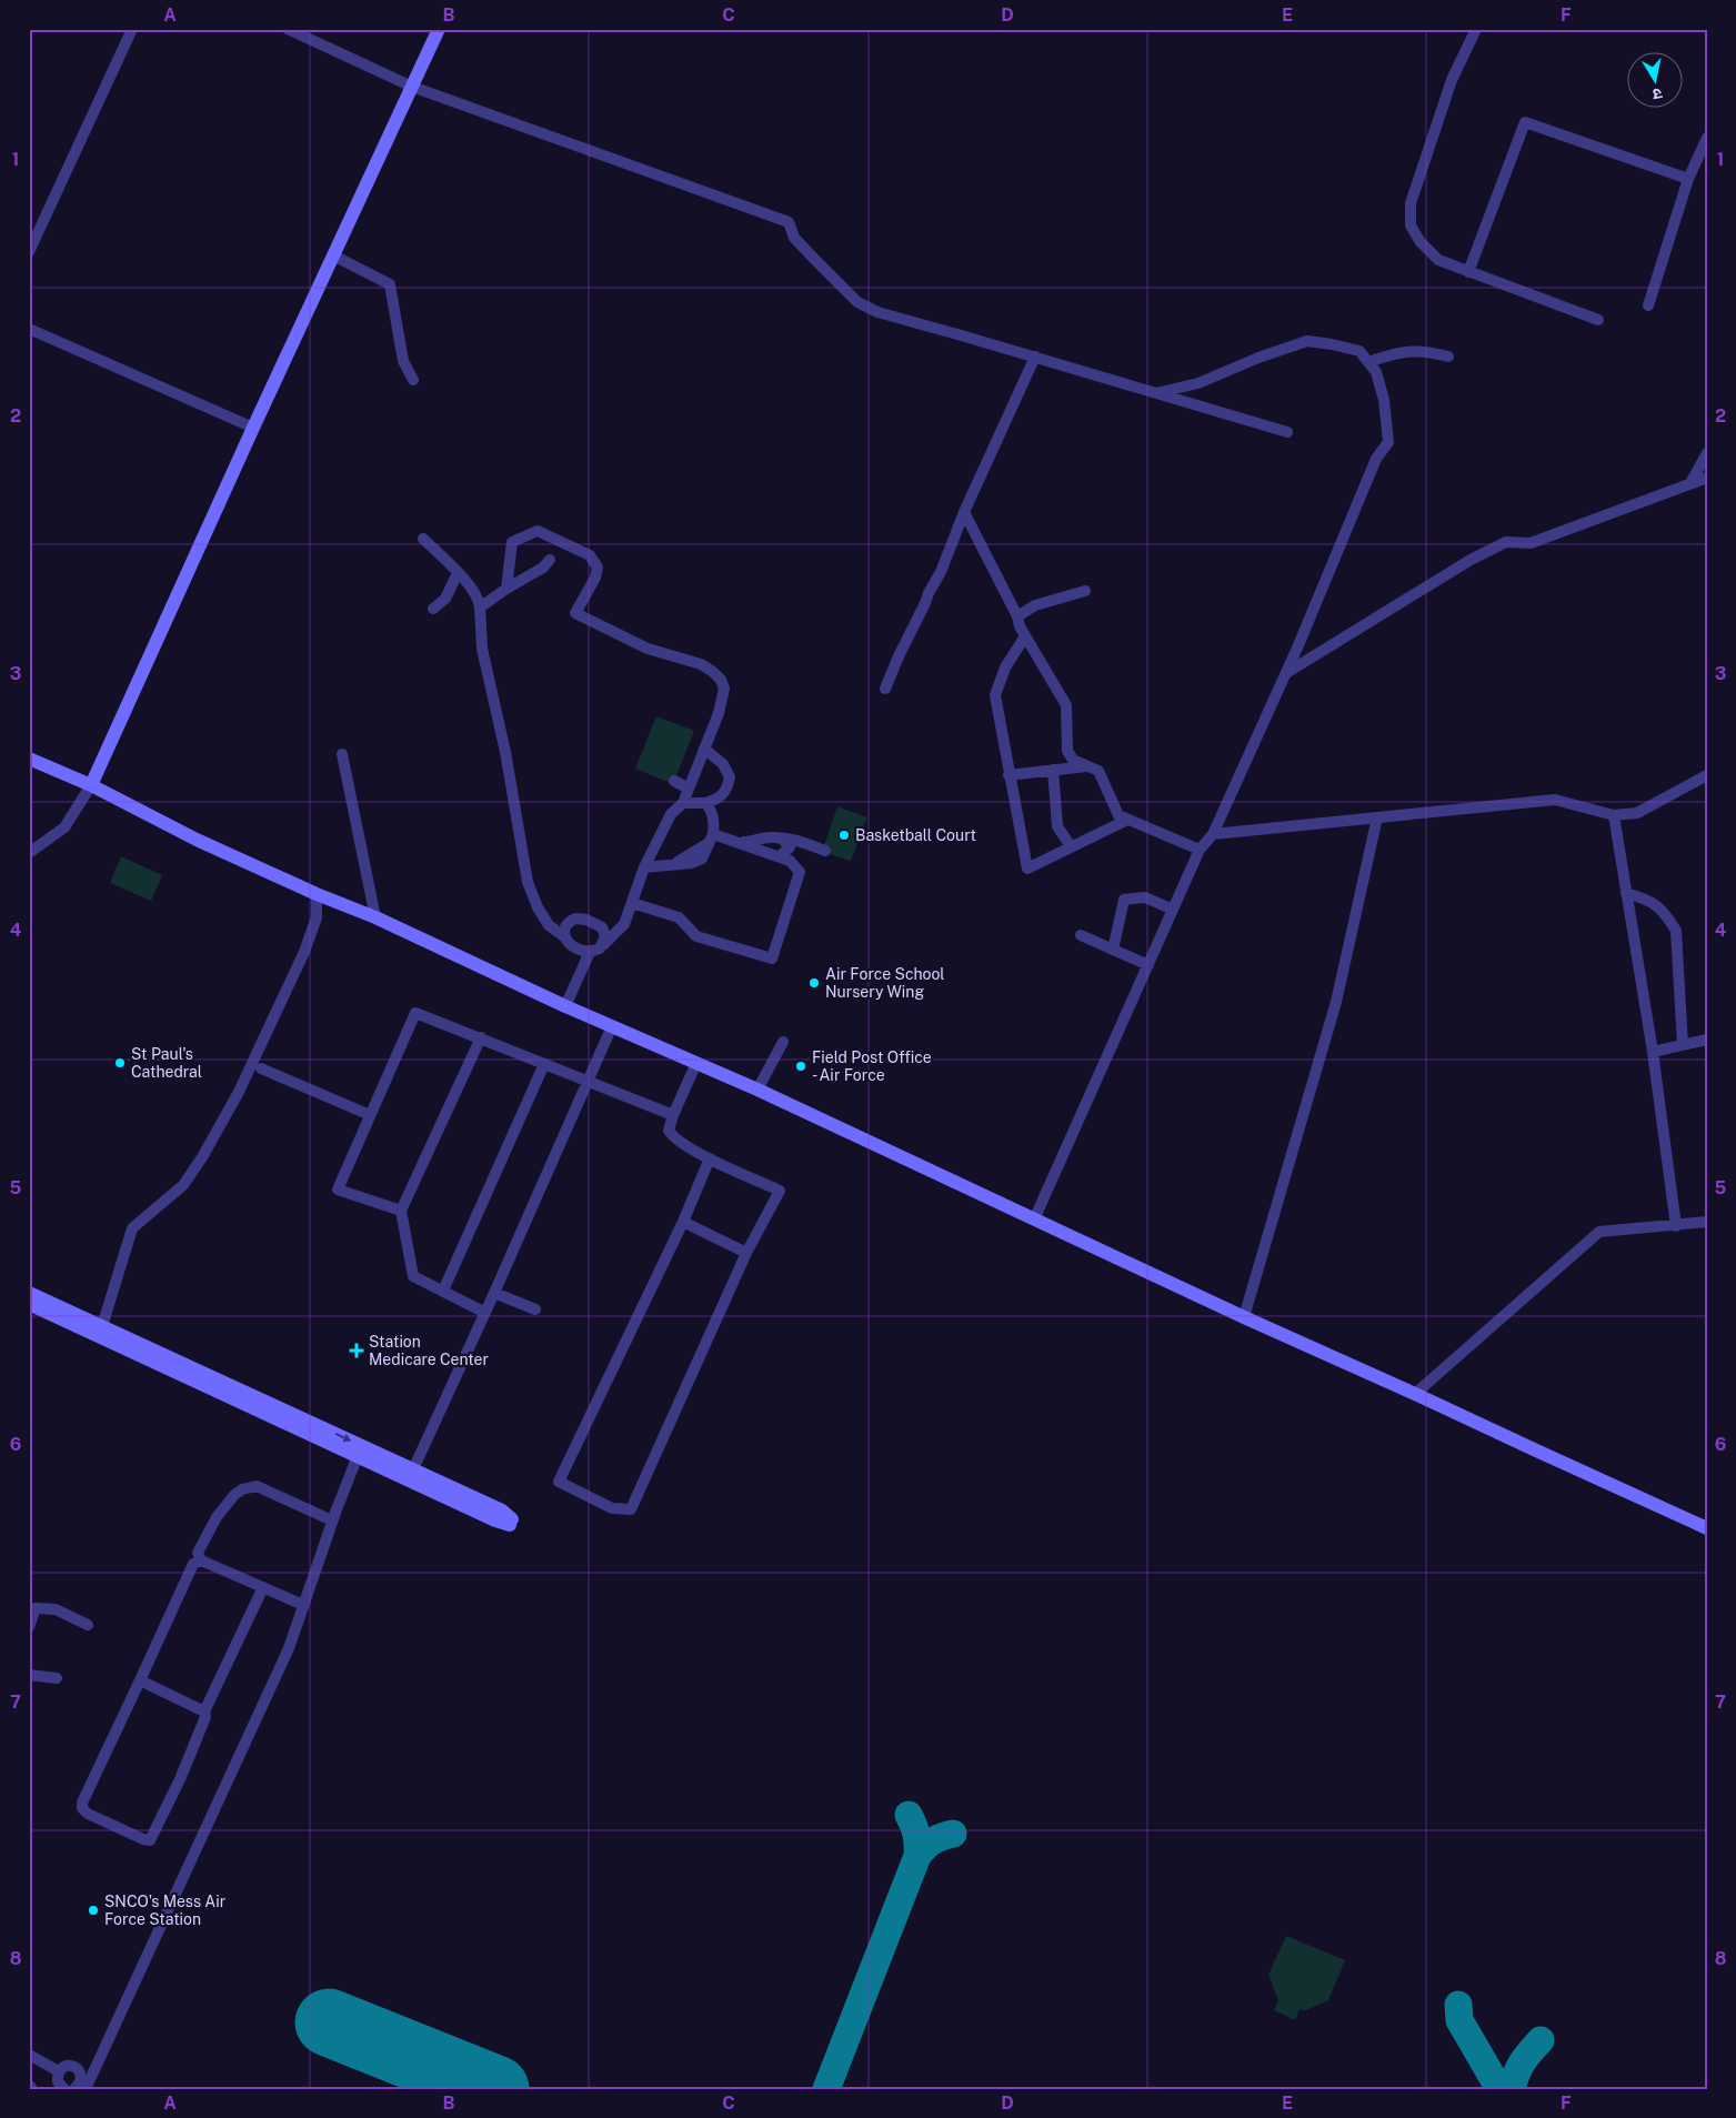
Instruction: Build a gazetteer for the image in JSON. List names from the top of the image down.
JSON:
{
  "places": {
    "other": [
      "Basketball Court",
      "Air Force School Nursery Wing",
      "St Paul's Cathedral",
      "Field Post Office - Air Force",
      "SNCO's Mess Air Force Station"
    ],
    "health": ["Station Medicare Center"]
  },
  "north": "bottom",
  "grid": {
    "columns": [
      "A",
      "B",
      "C",
      "D",
      "E",
      "F"
    ],
    "rows": [
      "1",
      "2",
      "3",
      "4",
      "5",
      "6",
      "7",
      "8"
    ]
  }
}
